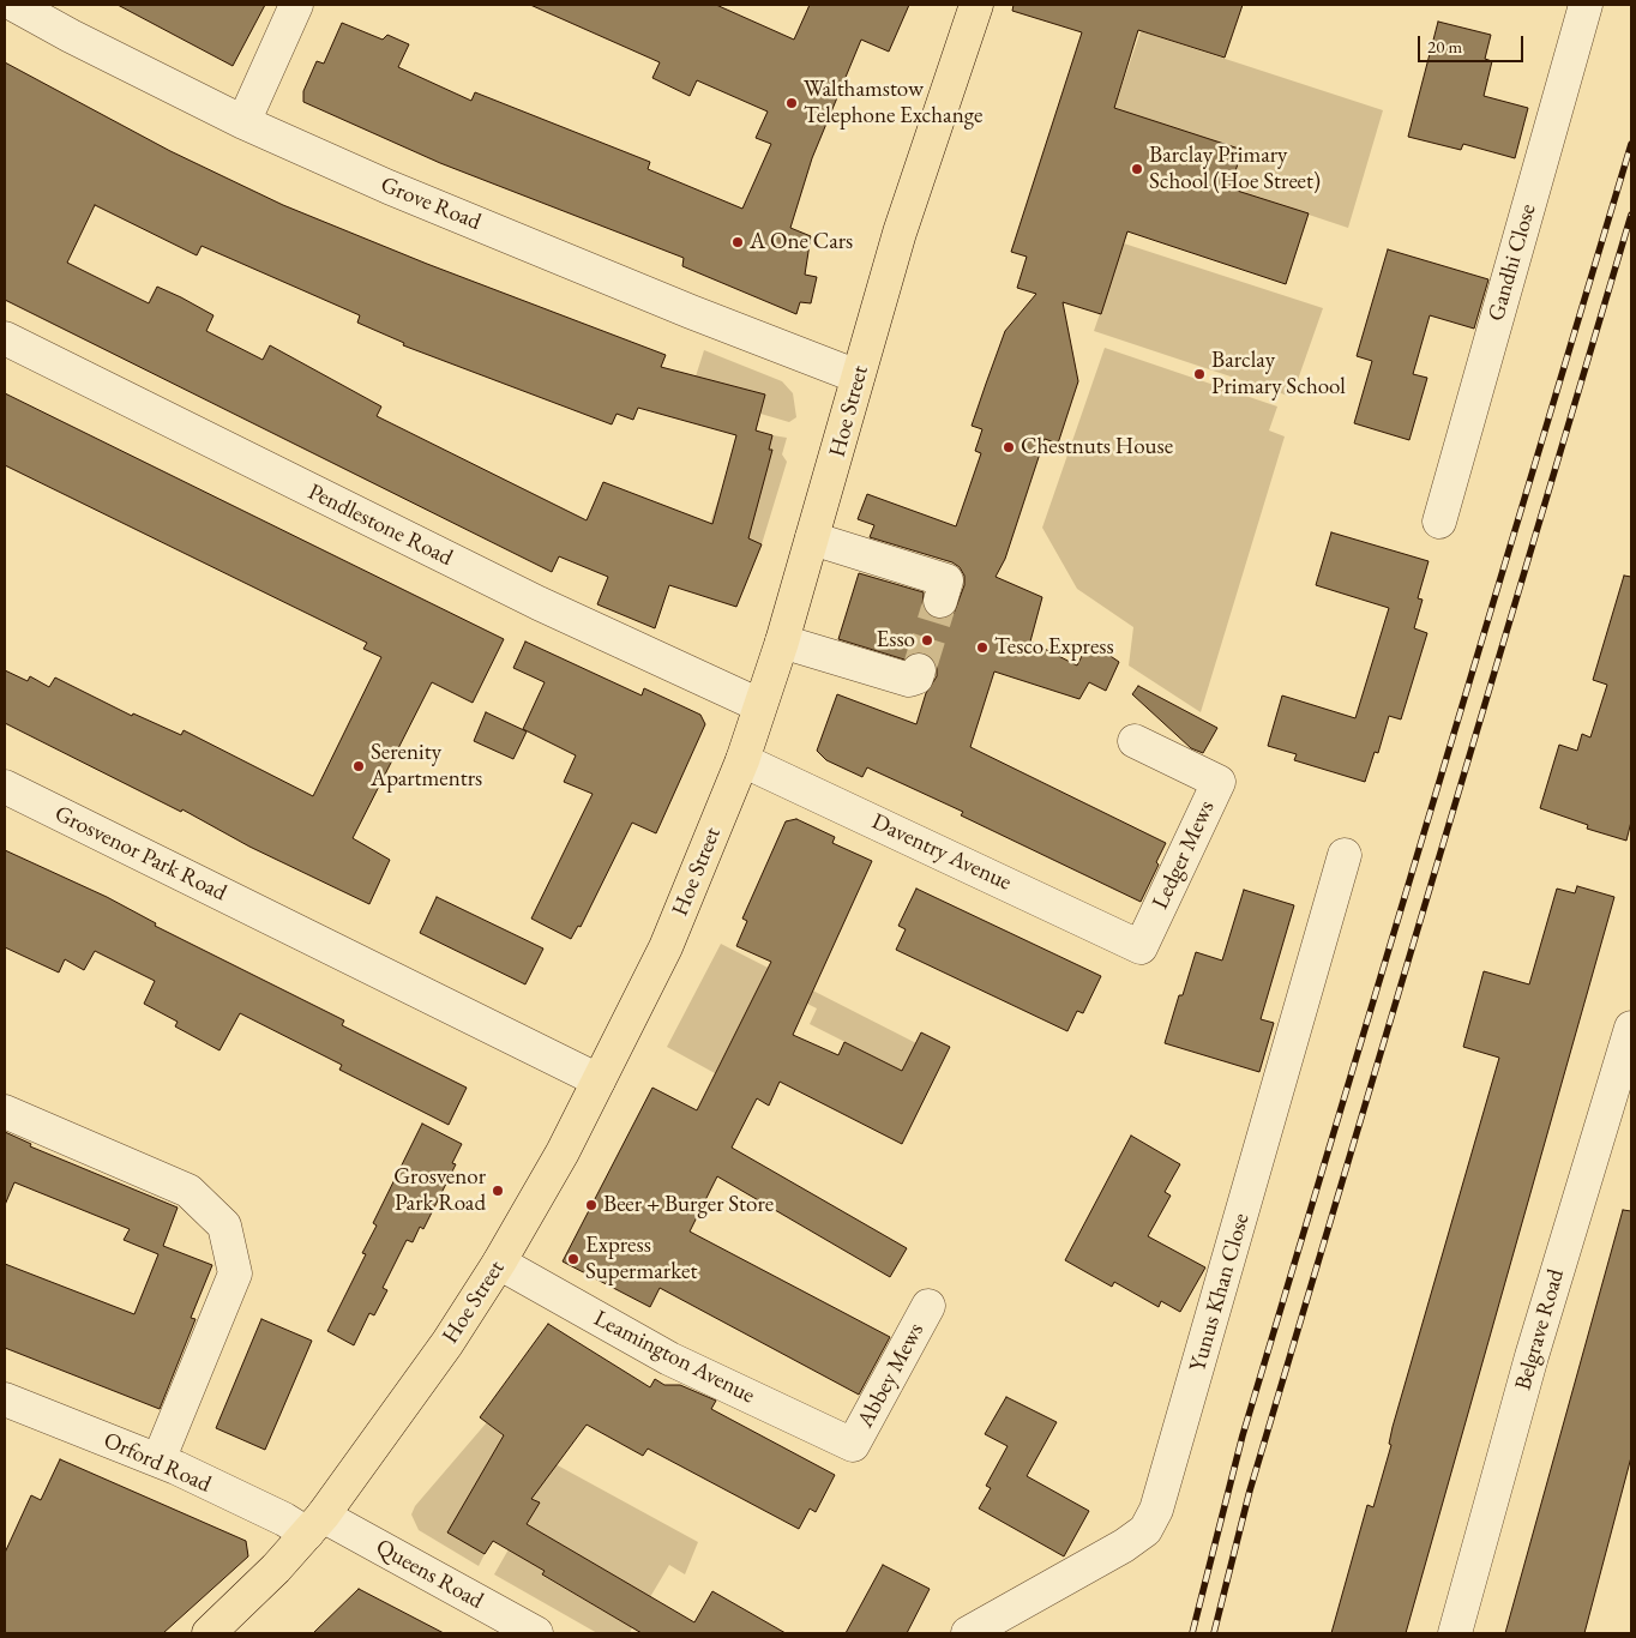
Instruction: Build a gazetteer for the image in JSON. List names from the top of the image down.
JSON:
{
  "streets": {
    "main road": ["Hoe Street"],
    "street": [
      "Grove Road",
      "Gandhi Close",
      "Pendlestone Road",
      "Daventry Avenue",
      "Grosvenor Park Road",
      "Ledger Mews",
      "Yunus Khan Close",
      "Belgrave Road",
      "Leamington Avenue",
      "Abbey Mews",
      "Orford Road",
      "Queens Road"
    ]
  },
  "crossings": [
    ["Grove Road", "Hoe Street"],
    ["Hoe Street", "Pendlestone Road"],
    ["Hoe Street", "Daventry Avenue"],
    ["Hoe Street", "Grosvenor Park Road"],
    ["Hoe Street", "Leamington Avenue"],
    ["Hoe Street", "Orford Road"],
    ["Hoe Street", "Queens Road"],
    ["Daventry Avenue", "Ledger Mews"],
    ["Leamington Avenue", "Abbey Mews"],
    ["Orford Road", "Queens Road"]
  ],
  "places": [
    "Walthamstow Telephone Exchange",
    "Barclay Primary School (Hoe Street)",
    "A One Cars",
    "Barclay Primary School",
    "Chestnuts House",
    "Esso",
    "Tesco Express",
    "Serenity Apartmentrs",
    "Grosvenor Park Road",
    "Beer + Burger Store",
    "Express Supermarket"
  ],
  "scale_bar": "20 m"
}
